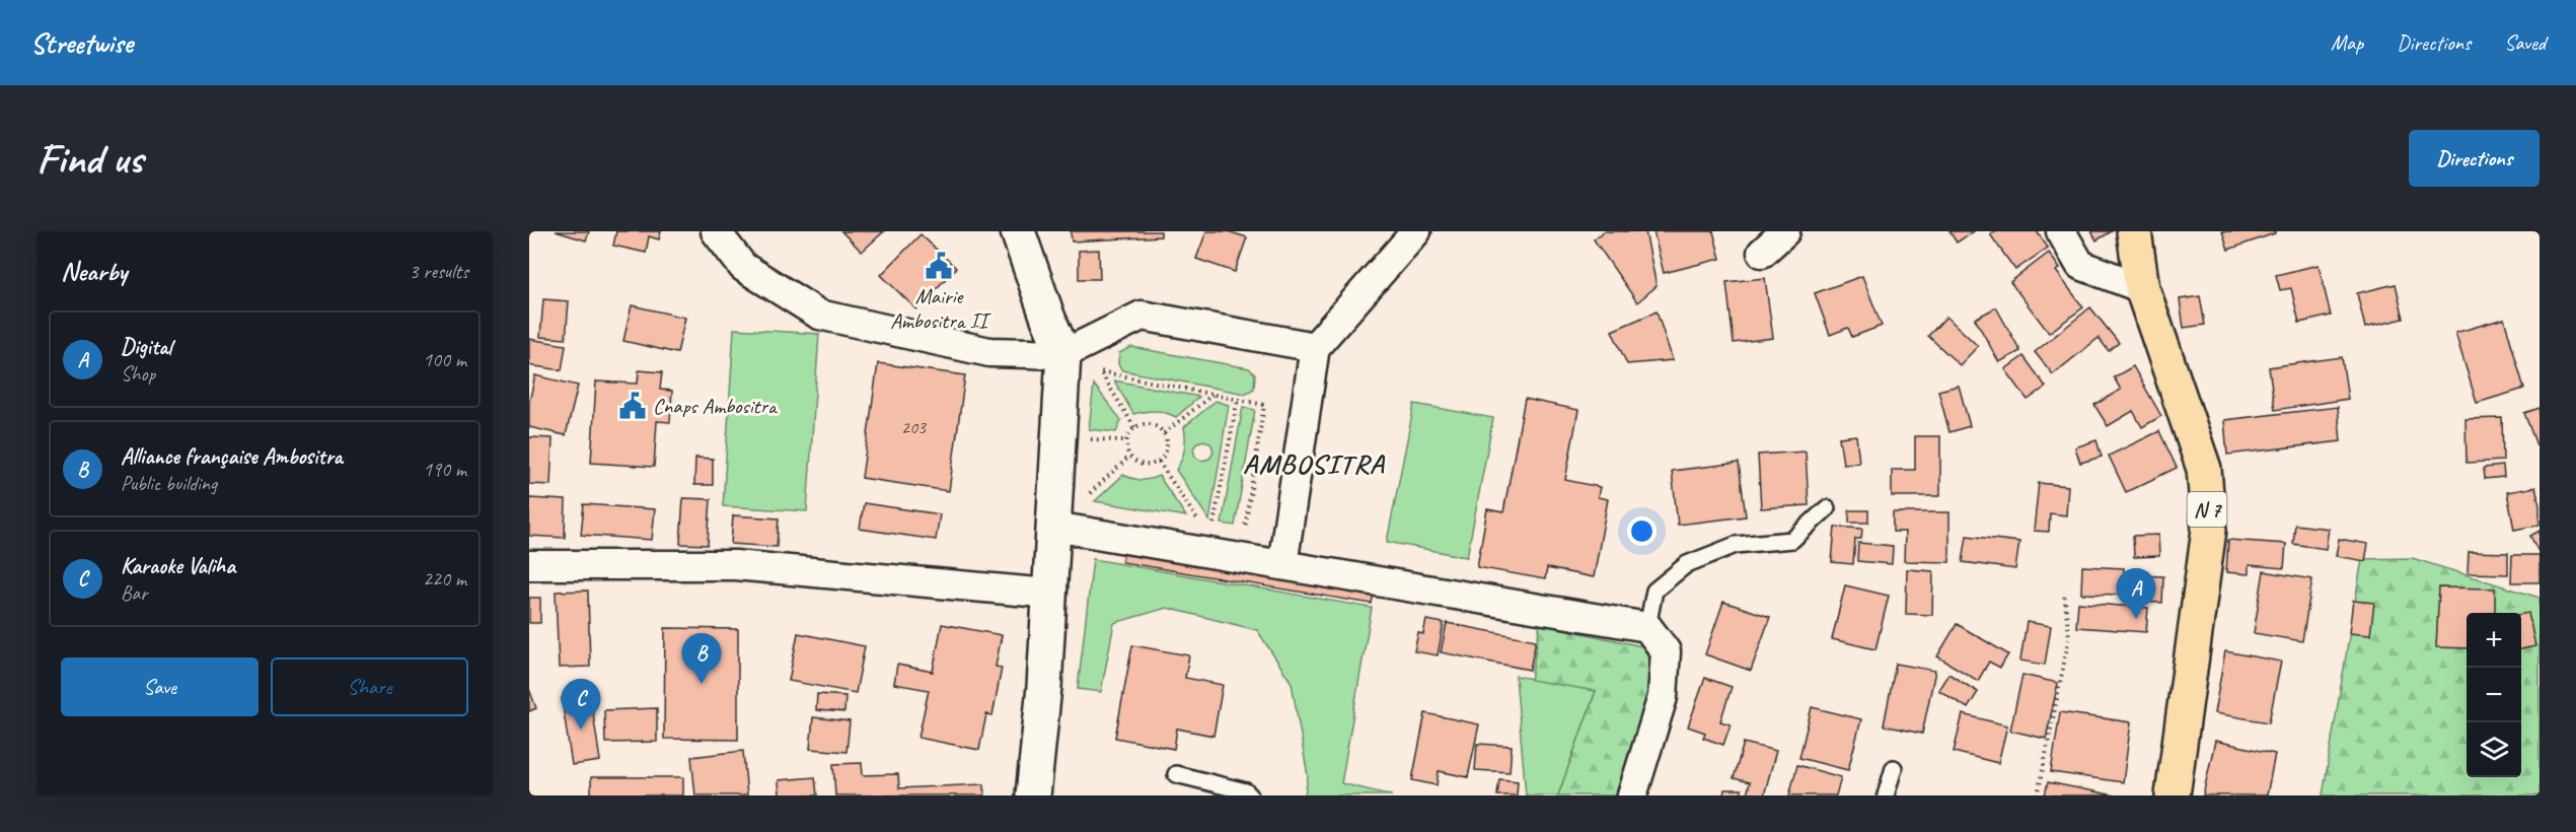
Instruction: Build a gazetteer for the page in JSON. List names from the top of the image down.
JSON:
{
  "streets": {
    "main road": ["N 7"]
  },
  "districts": ["AMBOSITRA"],
  "places": {
    "public building": ["Mairie Ambositra II", "Cnaps Ambositra"]
  },
  "house_numbers": ["203"],
  "page": {
    "header": "Streetwise",
    "nav": ["Map", "Directions", "Saved"],
    "buttons": [
      "Directions",
      ["Save", "Share"]
    ],
    "title": "Find us",
    "heading": ["Nearby", "3 results"],
    "list": [
      {
        "mark": "A",
        "name": "Digital",
        "note": "Shop",
        "value": "100 m"
      },
      {
        "mark": "B",
        "name": "Alliance française Ambositra",
        "note": "Public building",
        "value": "190 m"
      },
      {
        "mark": "C",
        "name": "Karaoke Valiha",
        "note": "Bar",
        "value": "220 m"
      }
    ],
    "pins": ["A", "B", "C"],
    "map_buttons": ["+", "−"]
  }
}
